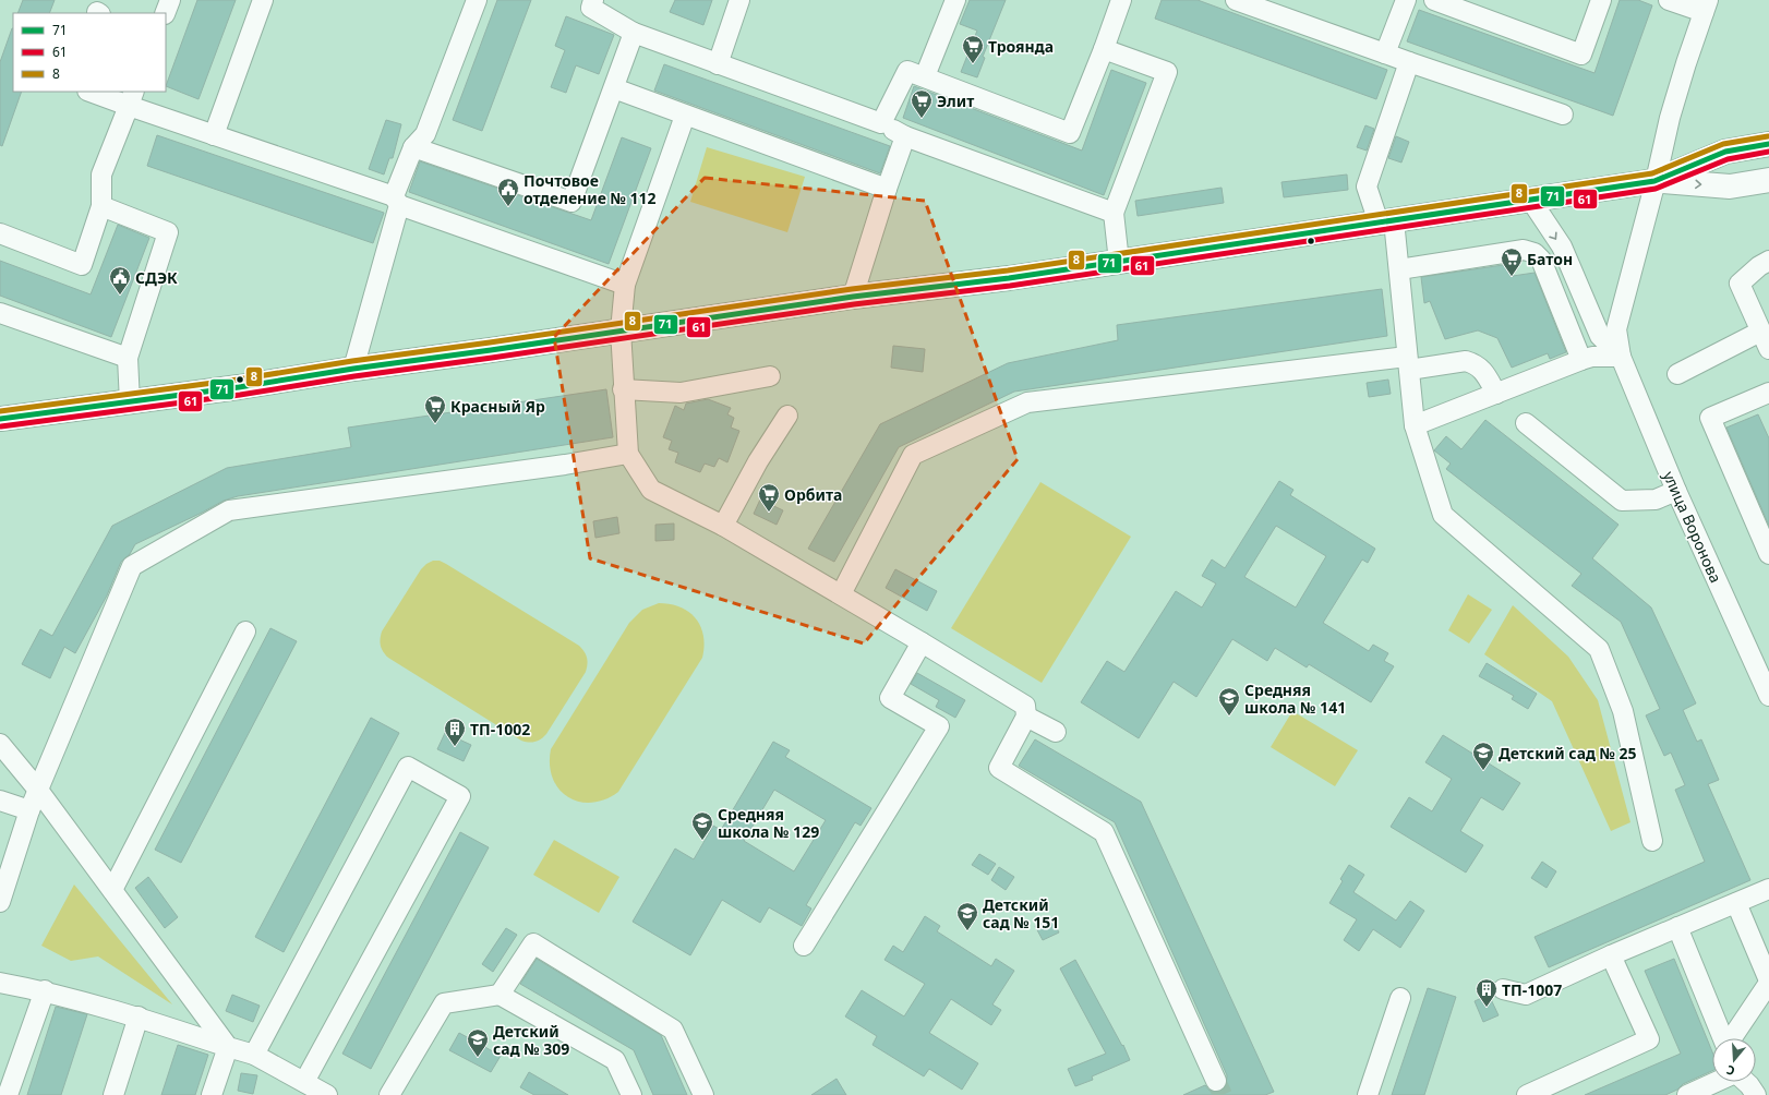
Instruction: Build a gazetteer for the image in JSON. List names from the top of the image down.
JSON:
{
  "streets": {
    "street": ["улица Воронова"]
  },
  "places": {
    "supermarket": [
      "Троянда",
      "Элит",
      "Батон",
      "Красный Яр",
      "Орбита"
    ],
    "public building": ["Почтовое отделение № 112", "СДЭК"],
    "school or university": [
      "Средняя школа № 141",
      "Детский сад № 25",
      "Средняя школа № 129",
      "Детский сад № 151",
      "Детский сад № 309"
    ],
    "building": ["ТП-1002", "ТП-1007"]
  },
  "lines": ["transit line 8", "transit line 71", "transit line 61"],
  "legend": ["71", "61", "8"],
  "north": "bottom"
}
